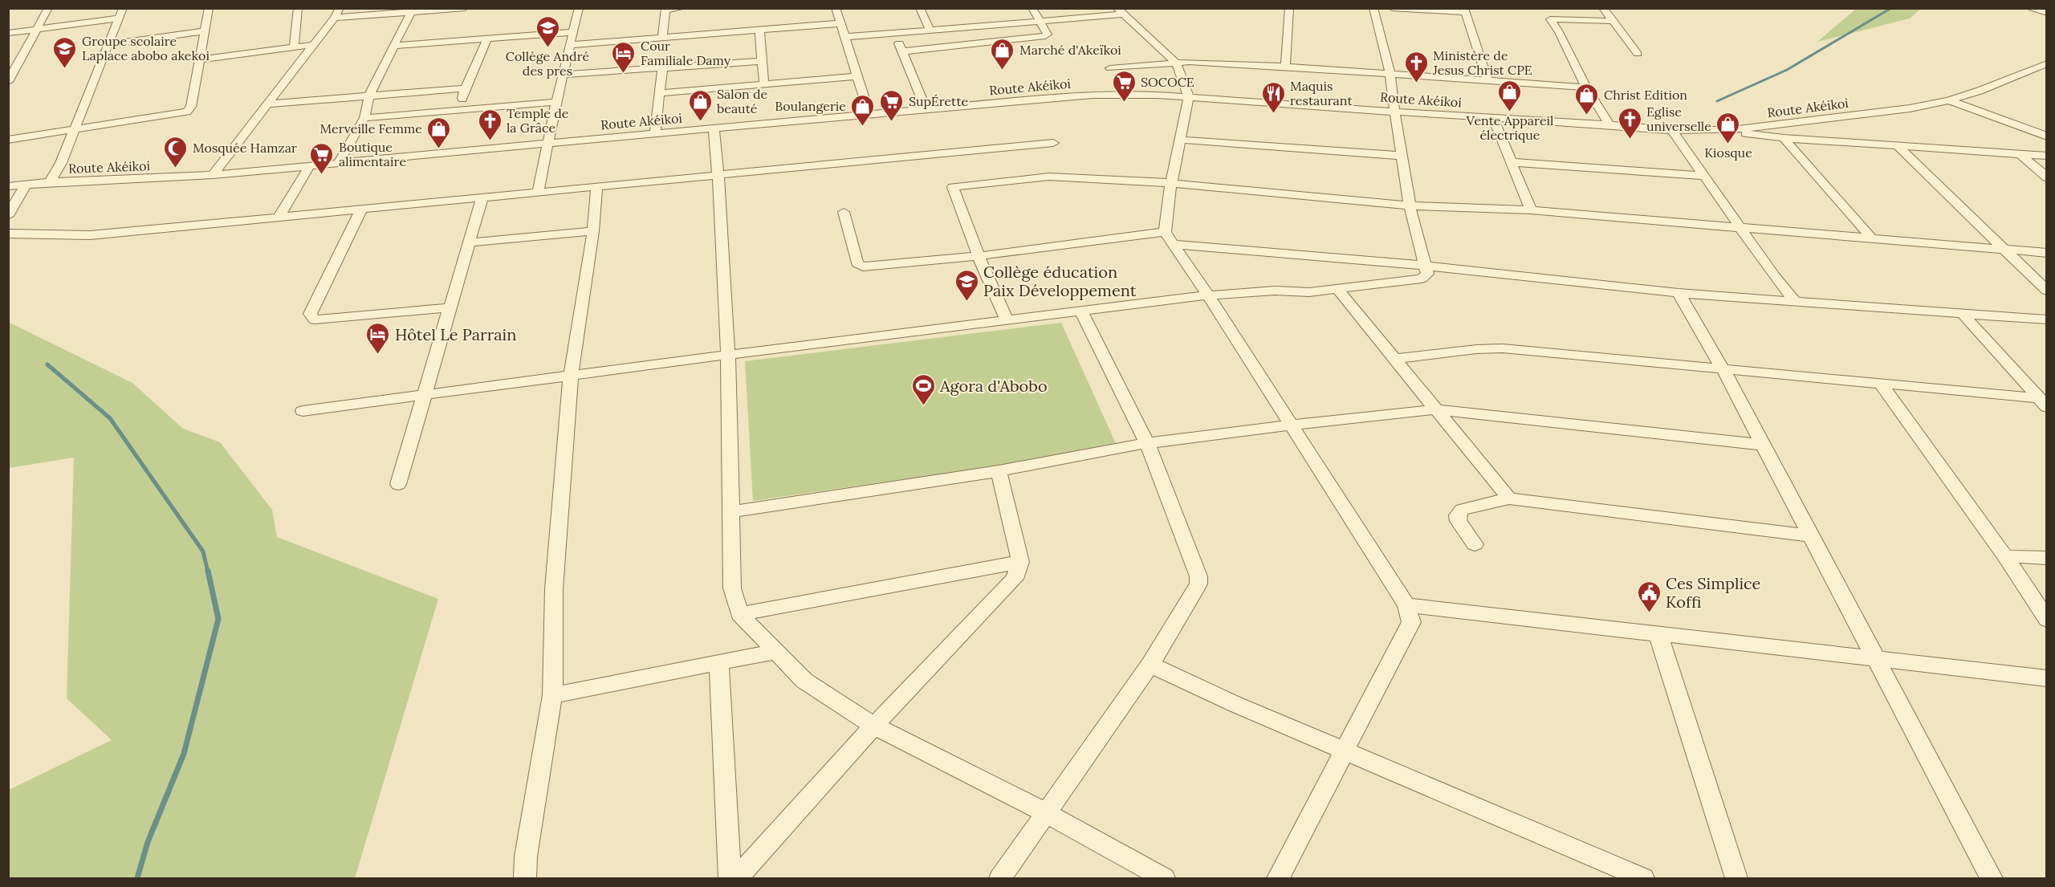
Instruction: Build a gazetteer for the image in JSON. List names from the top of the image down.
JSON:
{
  "streets": {
    "street": ["Route Akéikoi"]
  },
  "places": {
    "school or university": ["Collège André des pres", "Groupe scolaire Laplace abobo akekoi", "Collège éducation Paix Développement"],
    "shop": [
      "Marché d'Akeïkoi",
      "Vente Appareil électrique",
      "Christ Edition",
      "Salon de beauté",
      "Boulangerie",
      "Kiosque",
      "Merveille Femme"
    ],
    "hotel": ["Cour Familiale Damy", "Hôtel Le Parrain"],
    "church": ["Ministère de Jesus Christ CPE", "Eglise universelle", "Temple de la Grâce"],
    "supermarket": ["SOCOCE", "SupÉrette", "Boutique alimentaire"],
    "restaurant": ["Maquis restaurant"],
    "mosque": ["Mosquée Hamzar"],
    "sports": ["Agora d'Abobo"],
    "public building": ["Ces Simplice Koffi"]
  }
}
